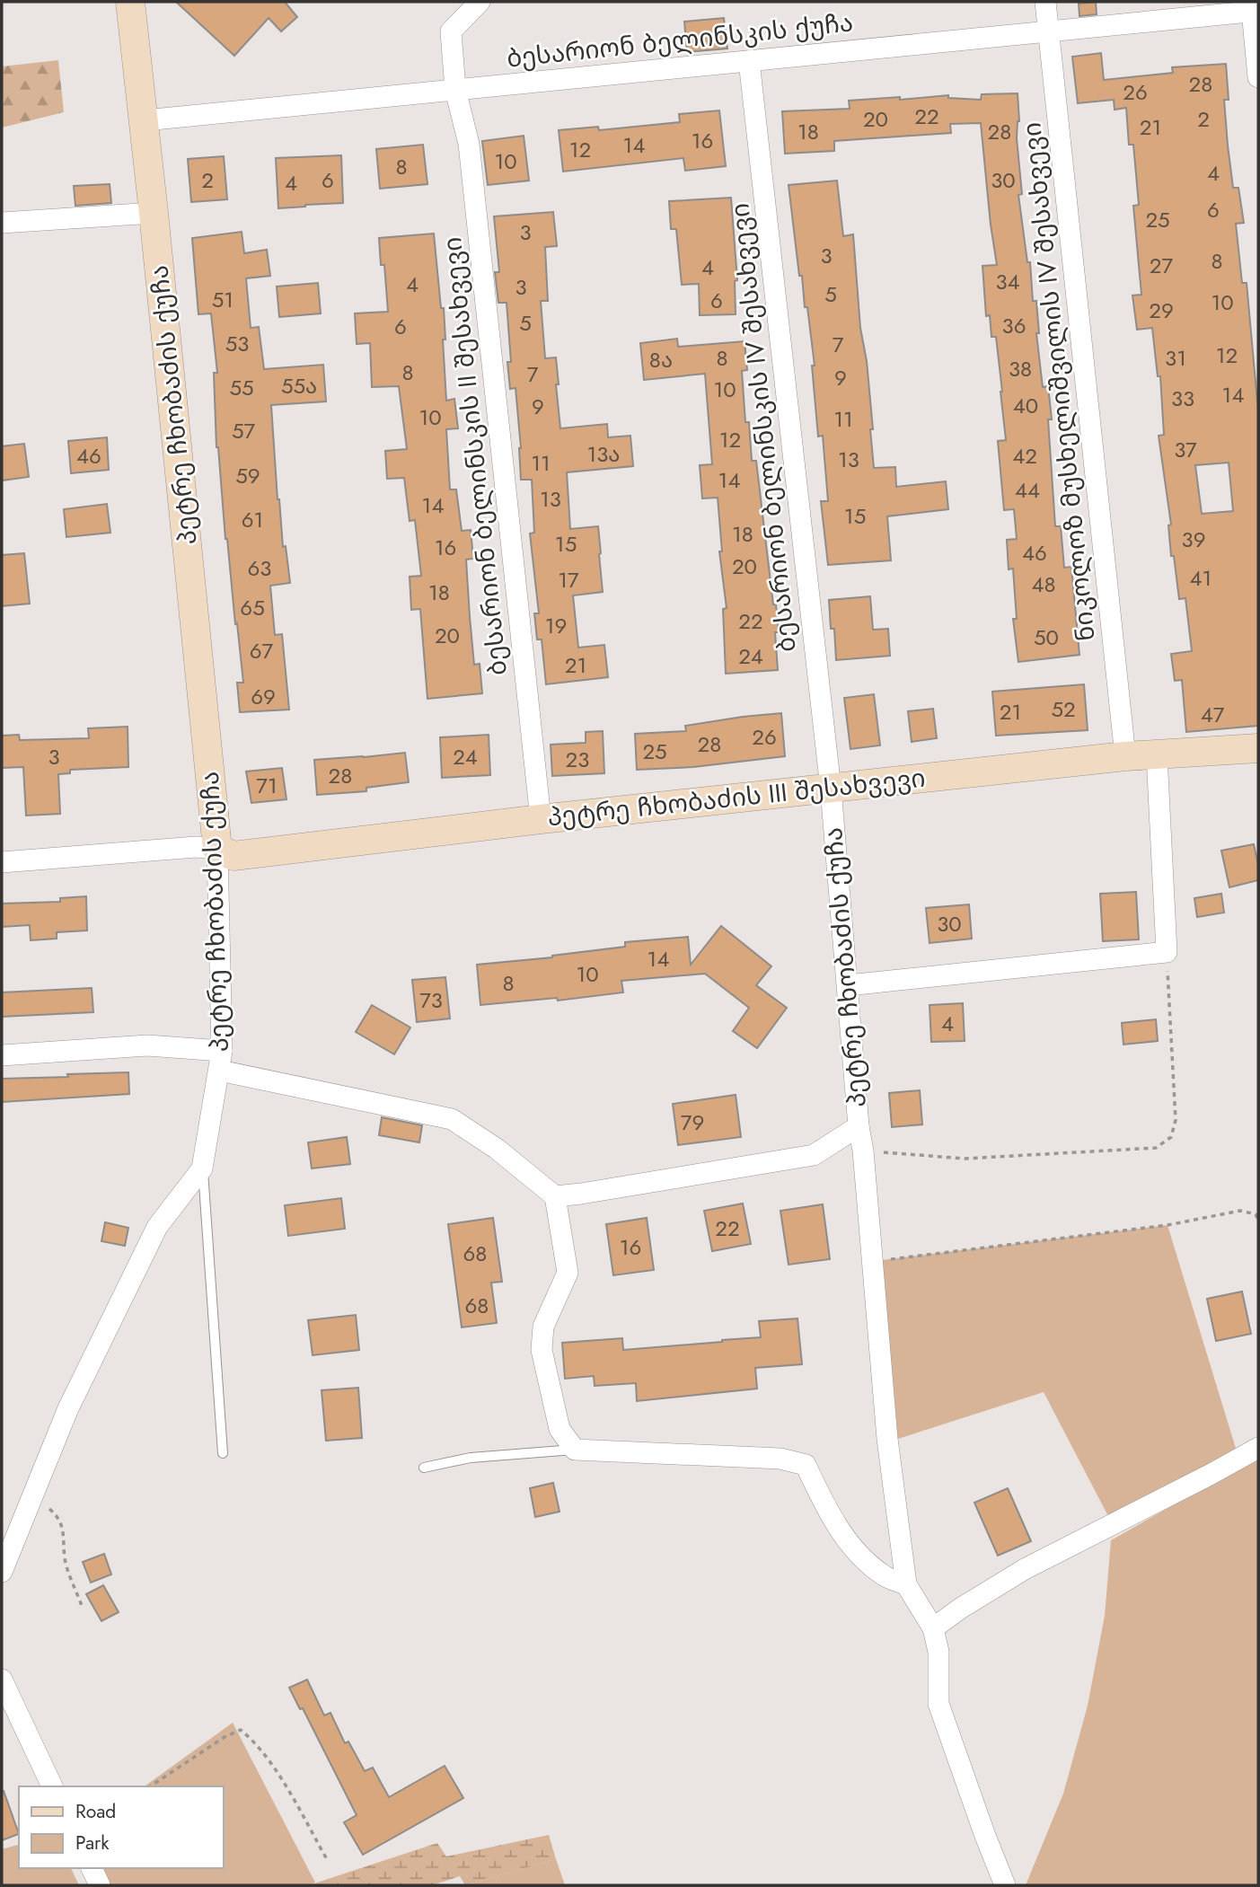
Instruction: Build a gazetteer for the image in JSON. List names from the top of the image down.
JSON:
{
  "streets": {
    "street": [
      "ბესარიონ ბელინსკის ქუჩა",
      "ნიკოლოზ მუსხელიშვილის IV შესახვევი",
      "პეტრე ჩხობაძის ქუჩა",
      "ბესარიონ ბელინსკის IV შესახვევი",
      "ბესარიონ ბელინსკის II შესახვევი",
      "პეტრე ჩხობაძის III შესახვევი"
    ]
  },
  "crossings": [
    ["ბესარიონ ბელინსკის ქუჩა", "ნიკოლოზ მუსხელიშვილის IV შესახვევი"],
    ["ბესარიონ ბელინსკის ქუჩა", "პეტრე ჩხობაძის ქუჩა"],
    ["ბესარიონ ბელინსკის ქუჩა", "ბესარიონ ბელინსკის IV შესახვევი"],
    ["ბესარიონ ბელინსკის ქუჩა", "ბესარიონ ბელინსკის II შესახვევი"],
    ["ნიკოლოზ მუსხელიშვილის IV შესახვევი", "პეტრე ჩხობაძის III შესახვევი"],
    ["პეტრე ჩხობაძის ქუჩა", "ბესარიონ ბელინსკის IV შესახვევი"],
    ["პეტრე ჩხობაძის ქუჩა", "პეტრე ჩხობაძის III შესახვევი"],
    ["ბესარიონ ბელინსკის IV შესახვევი", "პეტრე ჩხობაძის III შესახვევი"],
    ["ბესარიონ ბელინსკის II შესახვევი", "პეტრე ჩხობაძის III შესახვევი"]
  ],
  "house_numbers": [
    "28",
    "26",
    "22",
    "20",
    "2",
    "21",
    "18",
    "28",
    "16",
    "14",
    "12",
    "10",
    "8",
    "4",
    "2",
    "6",
    "30",
    "4",
    "6",
    "25",
    "3",
    "3",
    "8",
    "27",
    "4",
    "34",
    "4",
    "3",
    "5",
    "51",
    "6",
    "10",
    "29",
    "5",
    "36",
    "6",
    "53",
    "7",
    "12",
    "8",
    "31",
    "8ა",
    "38",
    "8",
    "7",
    "9",
    "55ა",
    "55",
    "10",
    "14",
    "33",
    "40",
    "9",
    "10",
    "11",
    "57",
    "12",
    "37",
    "13ა",
    "46",
    "42",
    "13",
    "11",
    "59",
    "14",
    "44",
    "13",
    "14",
    "15",
    "61",
    "18",
    "39",
    "15",
    "16",
    "46",
    "20",
    "63",
    "41",
    "17",
    "48",
    "18",
    "65",
    "22",
    "19",
    "20",
    "50",
    "67",
    "24",
    "21",
    "69",
    "52",
    "21",
    "47",
    "26",
    "28",
    "25",
    "3",
    "24",
    "23",
    "28",
    "71",
    "30",
    "14",
    "10",
    "8",
    "73",
    "4",
    "79",
    "22",
    "16",
    "68",
    "68"
  ],
  "legend": ["Road", "Park"]
}
